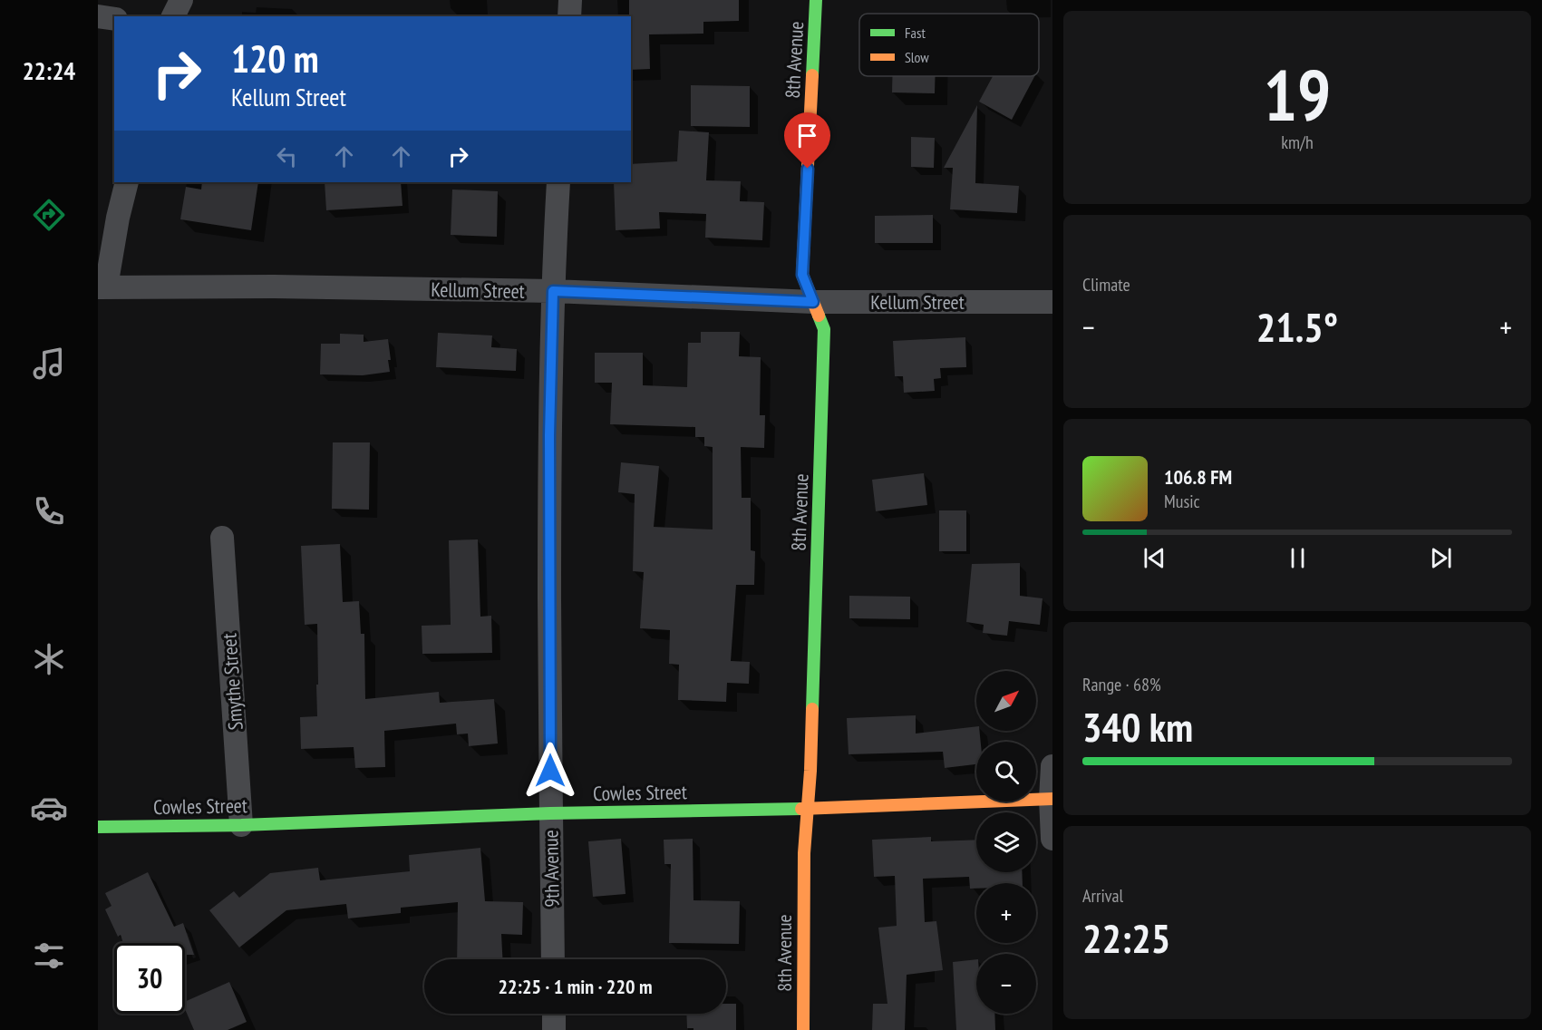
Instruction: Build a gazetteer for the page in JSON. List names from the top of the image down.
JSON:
{
  "streets": {
    "street": [
      "8th Avenue",
      "Kellum Street",
      "Smythe Street",
      "Cowles Street",
      "9th Avenue"
    ]
  },
  "crossings": [
    ["8th Avenue", "Kellum Street"],
    ["8th Avenue", "Cowles Street"],
    ["Kellum Street", "9th Avenue"],
    ["Smythe Street", "Cowles Street"],
    ["Cowles Street", "9th Avenue"]
  ],
  "legend": ["Fast", "Slow"],
  "north": "top right",
  "page": {
    "tabs": "22:24",
    "tile": [
      ["19", "km/h"],
      "Climate",
      ["Range · 68%", "340 km"],
      ["Arrival", "22:25"]
    ],
    "turn": ["120 m", "Kellum Street"],
    "heat": ["−", "21.5°", "+"],
    "song": ["106.8 FM", "Music"],
    "map_buttons": ["+", "−"],
    "limit": "30",
    "trip": "22:25 · 1 min · 220 m"
  }
}
